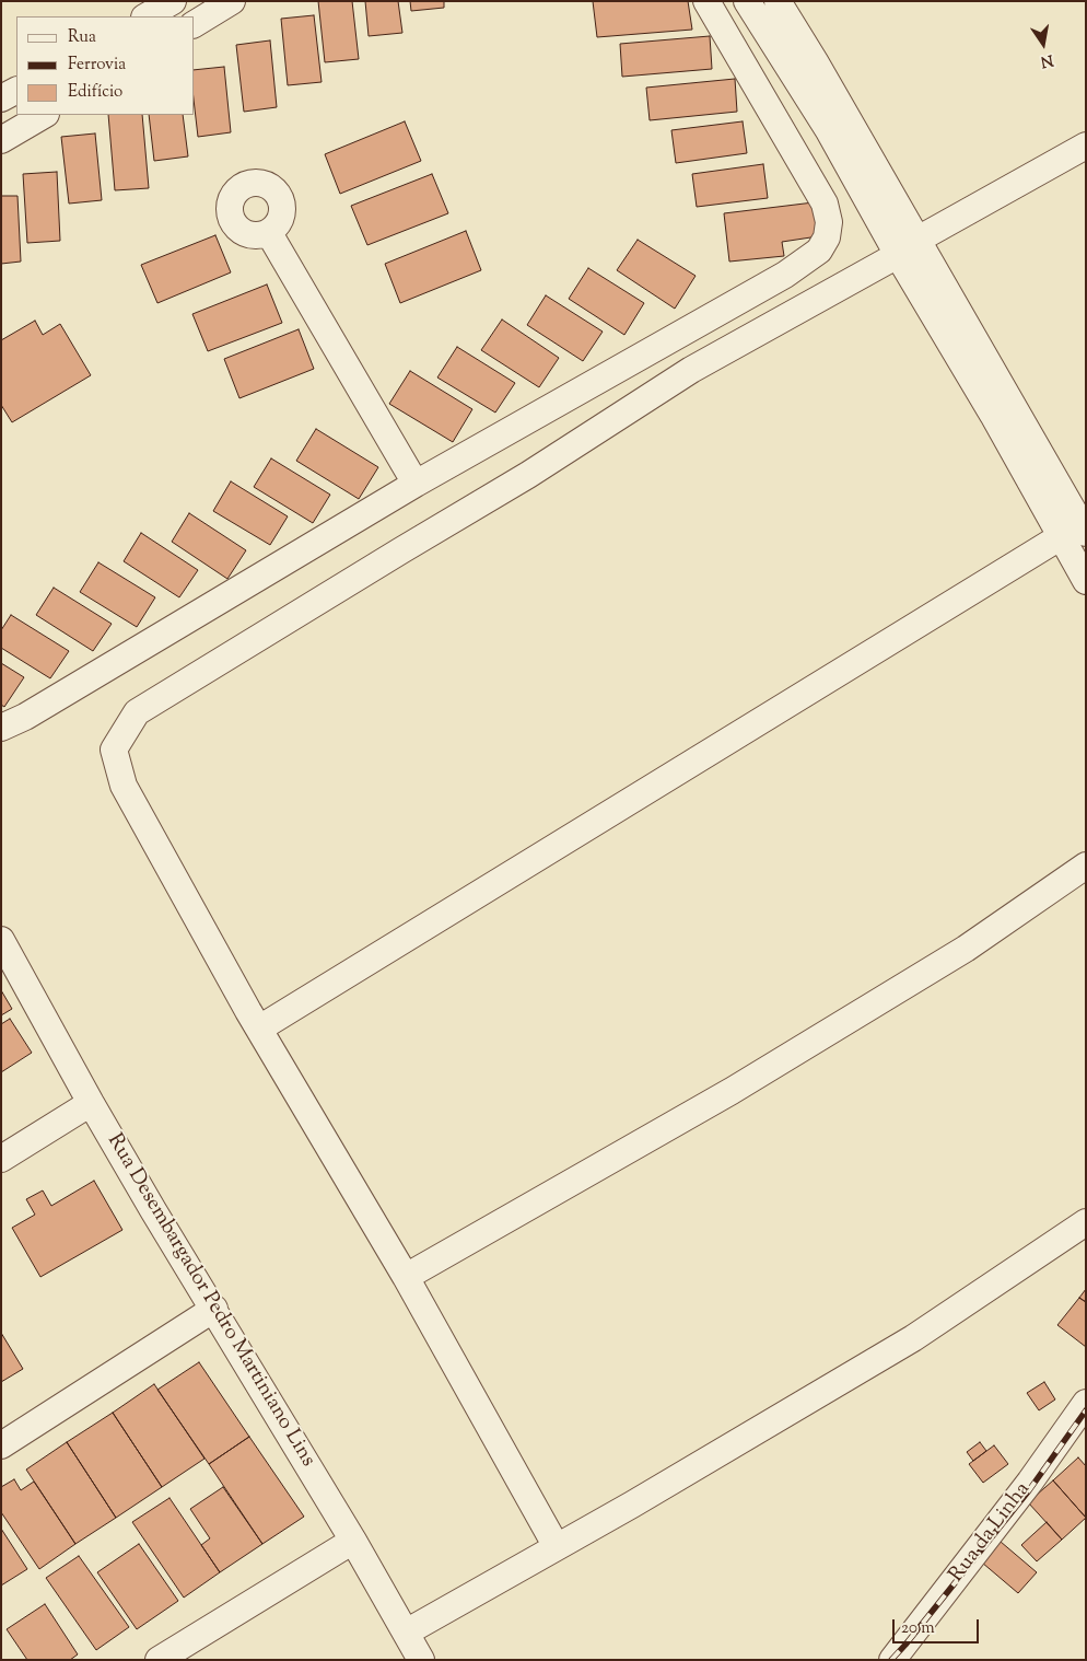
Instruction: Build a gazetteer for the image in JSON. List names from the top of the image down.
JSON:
{
  "streets": {
    "street": ["Rua Desembargador Pedro Martiniano Lins", "Rua da Linha"]
  },
  "legend": ["Rua", "Ferrovia", "Edifício"],
  "scale_bar": "20 m",
  "north": "bottom"
}
